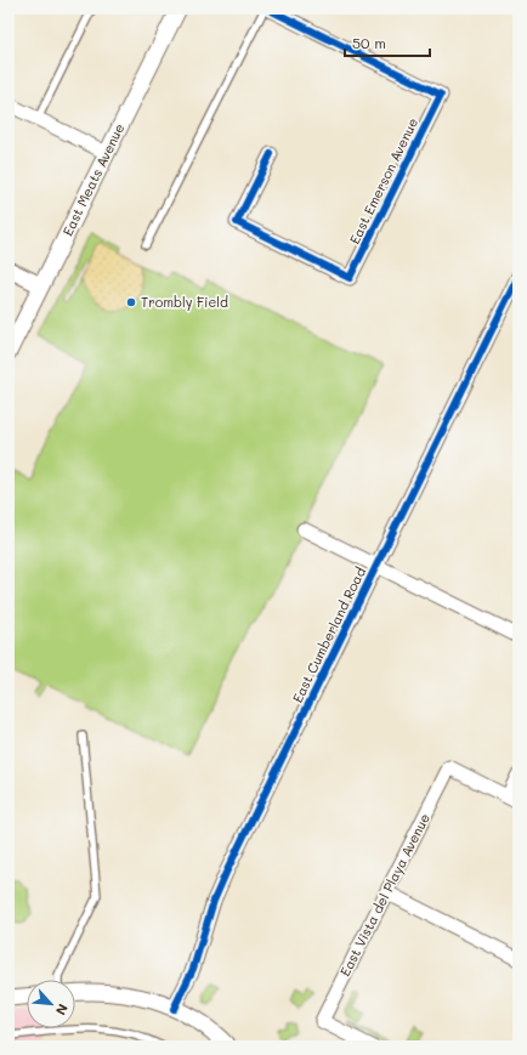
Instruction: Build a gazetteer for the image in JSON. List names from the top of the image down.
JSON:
{
  "streets": {
    "street": [
      "East Meats Avenue",
      "East Emerson Avenue",
      "East Cumberland Road",
      "East Vista del Playa Avenue"
    ]
  },
  "places": ["Trombly Field"],
  "scale_bar": "50 m",
  "north": "bottom right"
}
